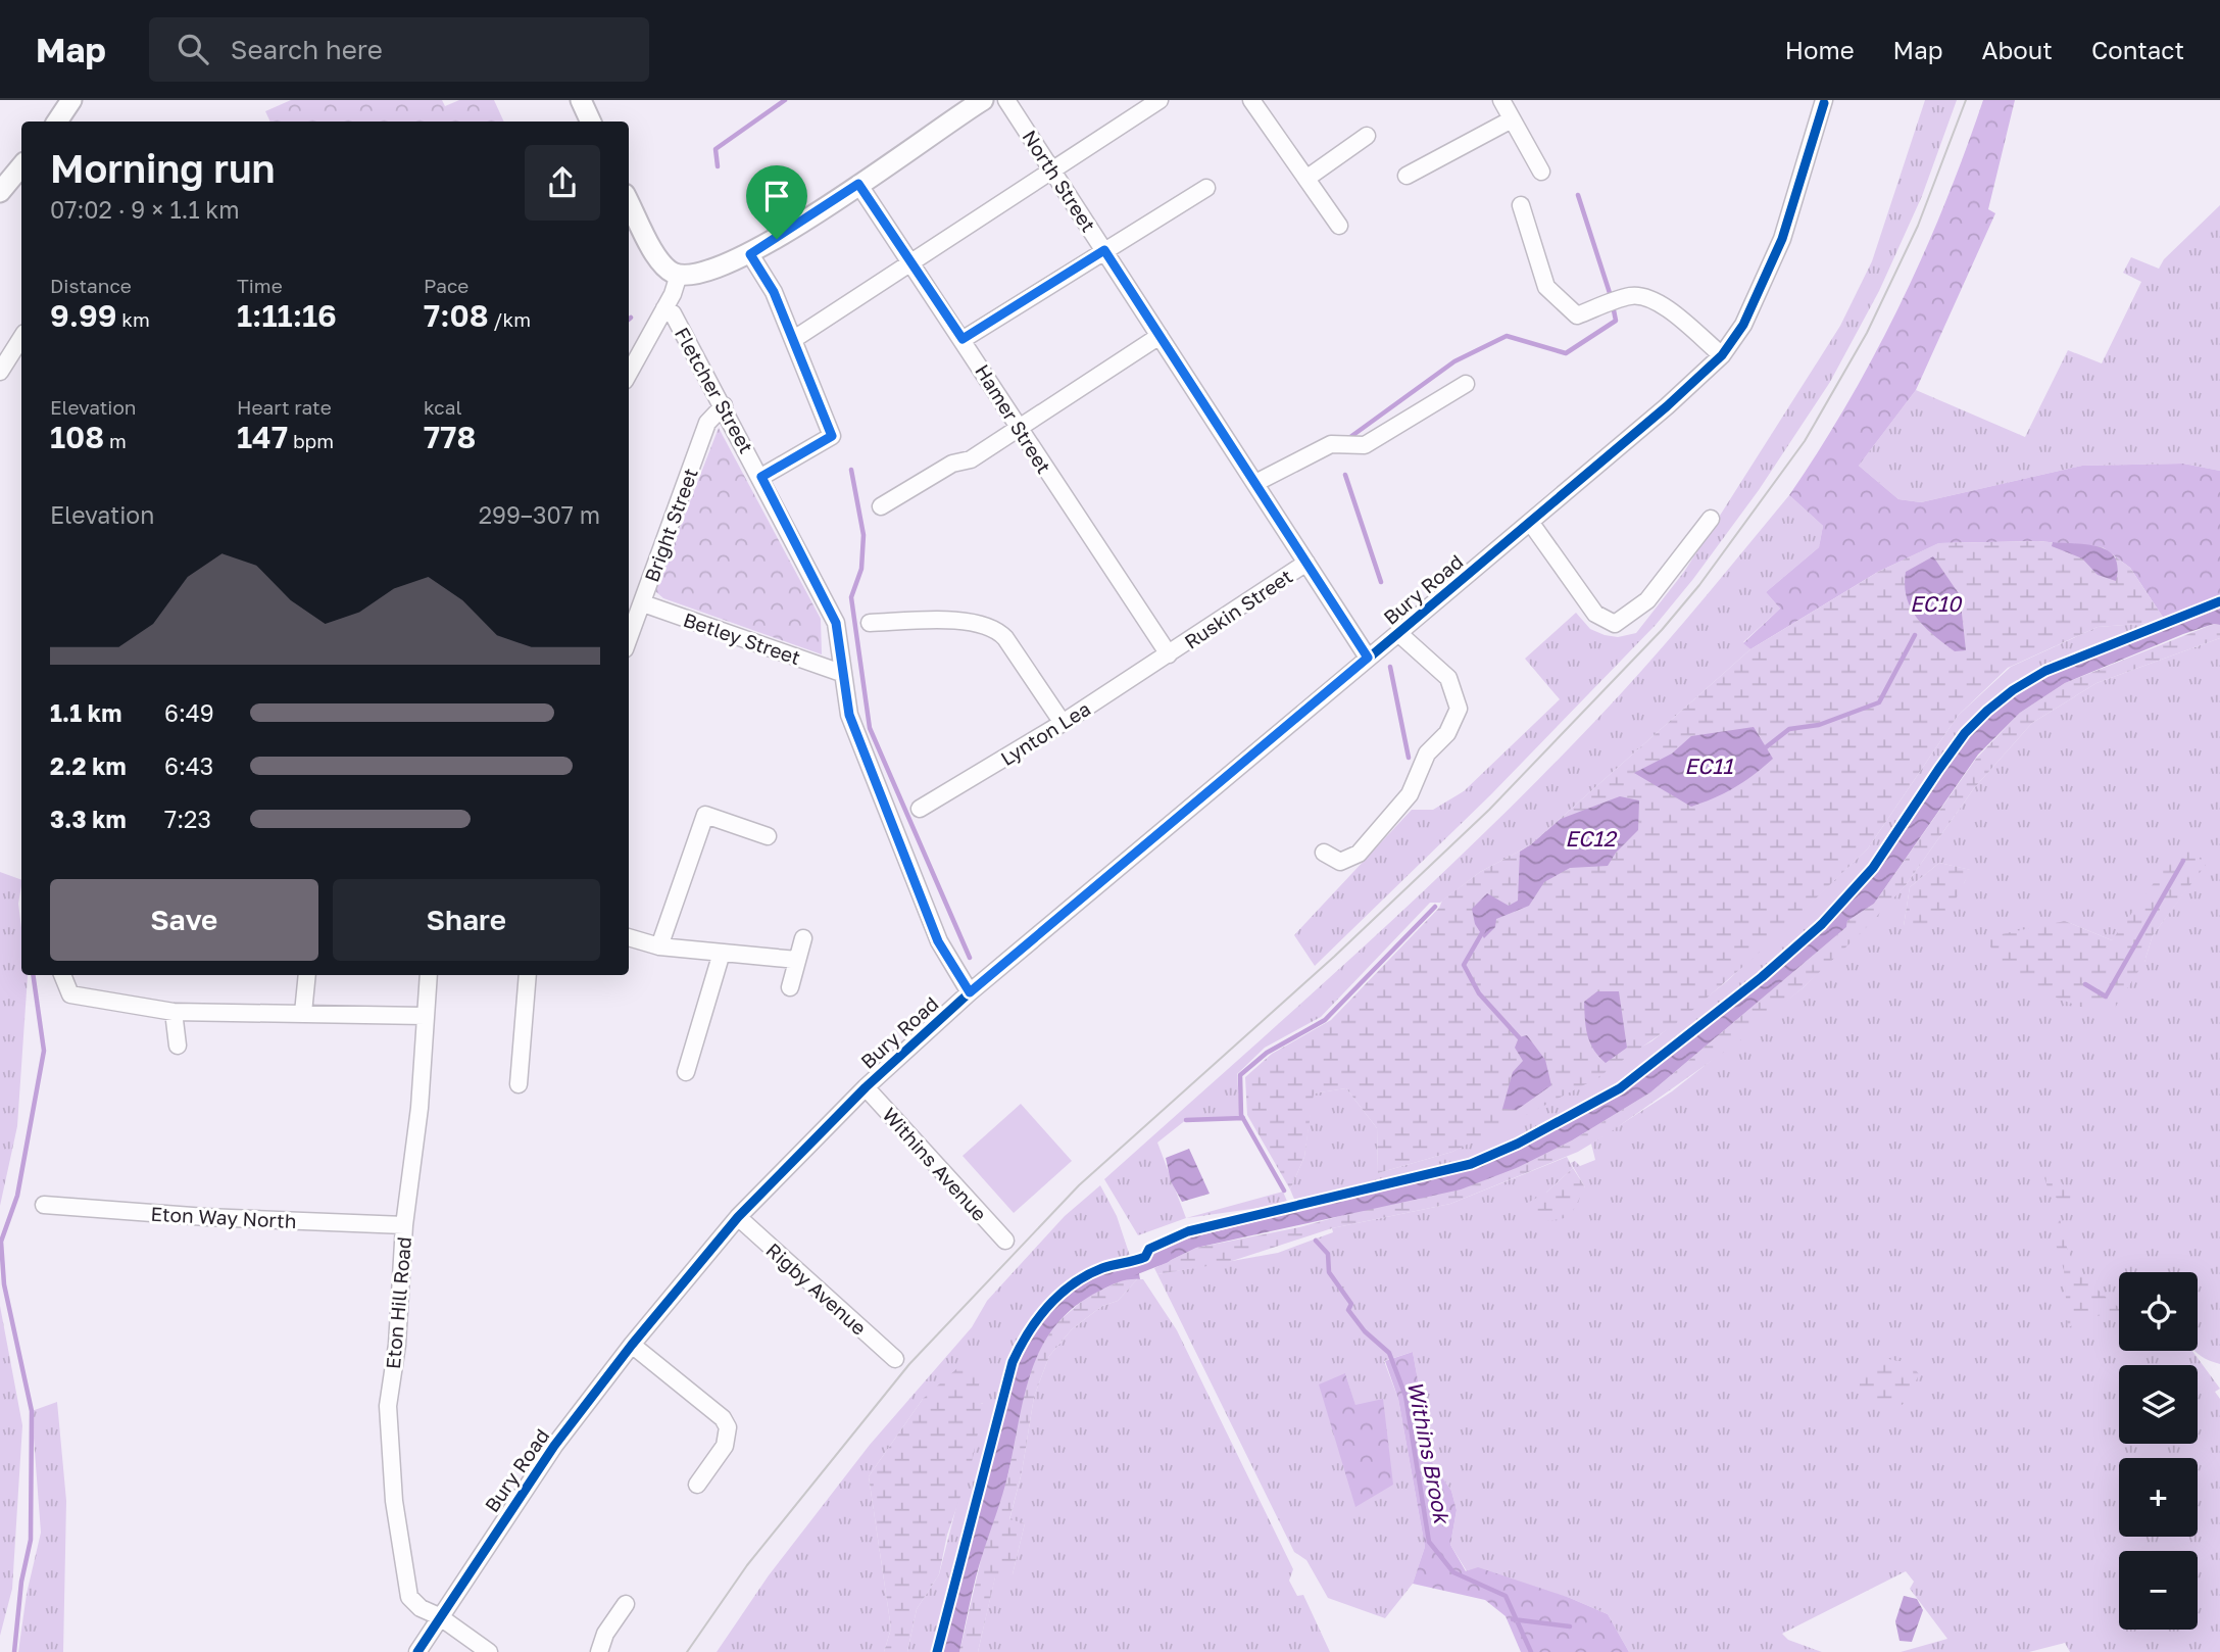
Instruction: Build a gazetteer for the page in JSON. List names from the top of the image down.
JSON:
{
  "streets": {
    "street": [
      "North Street",
      "Fletcher Street",
      "Hamer Street",
      "Bright Street",
      "Bury Road",
      "Ruskin Street",
      "Betley Street",
      "Lynton Lea",
      "Withins Avenue",
      "Eton Way North",
      "Rigby Avenue",
      "Eton Hill Road"
    ]
  },
  "crossings": [
    ["North Street", "Bury Road"],
    ["North Street", "Ruskin Street"],
    ["Fletcher Street", "Bright Street"],
    ["Fletcher Street", "Bury Road"],
    ["Fletcher Street", "Betley Street"],
    ["Hamer Street", "Ruskin Street"],
    ["Hamer Street", "Lynton Lea"],
    ["Bright Street", "Betley Street"],
    ["Bury Road", "Withins Avenue"],
    ["Bury Road", "Rigby Avenue"],
    ["Bury Road", "Eton Hill Road"],
    ["Ruskin Street", "Lynton Lea"],
    ["Eton Way North", "Eton Hill Road"]
  ],
  "water": [
    "EC10",
    "EC11",
    "EC12",
    "Withins Brook"
  ],
  "page": {
    "header": "Map",
    "search": "Search here",
    "nav": [
      "Home",
      "Map",
      "About",
      "Contact"
    ],
    "heading": ["Morning run", "07:02 · 9 × 1.1 km"],
    "stats": [
      ["Distance", "9.99 km"],
      ["Time", "1:11:16"],
      ["Pace", "7:08 /km"],
      ["Elevation", "108 m"],
      ["Heart rate", "147 bpm"],
      ["kcal", "778"]
    ],
    "chart": ["Elevation", "299–307 m"],
    "list": [
      {
        "name": "1.1 km",
        "note": "6:49"
      },
      {
        "name": "2.2 km",
        "note": "6:43"
      },
      {
        "name": "3.3 km",
        "note": "7:23"
      }
    ],
    "buttons": ["Save", "Share"],
    "map_buttons": ["+", "−"]
  }
}
